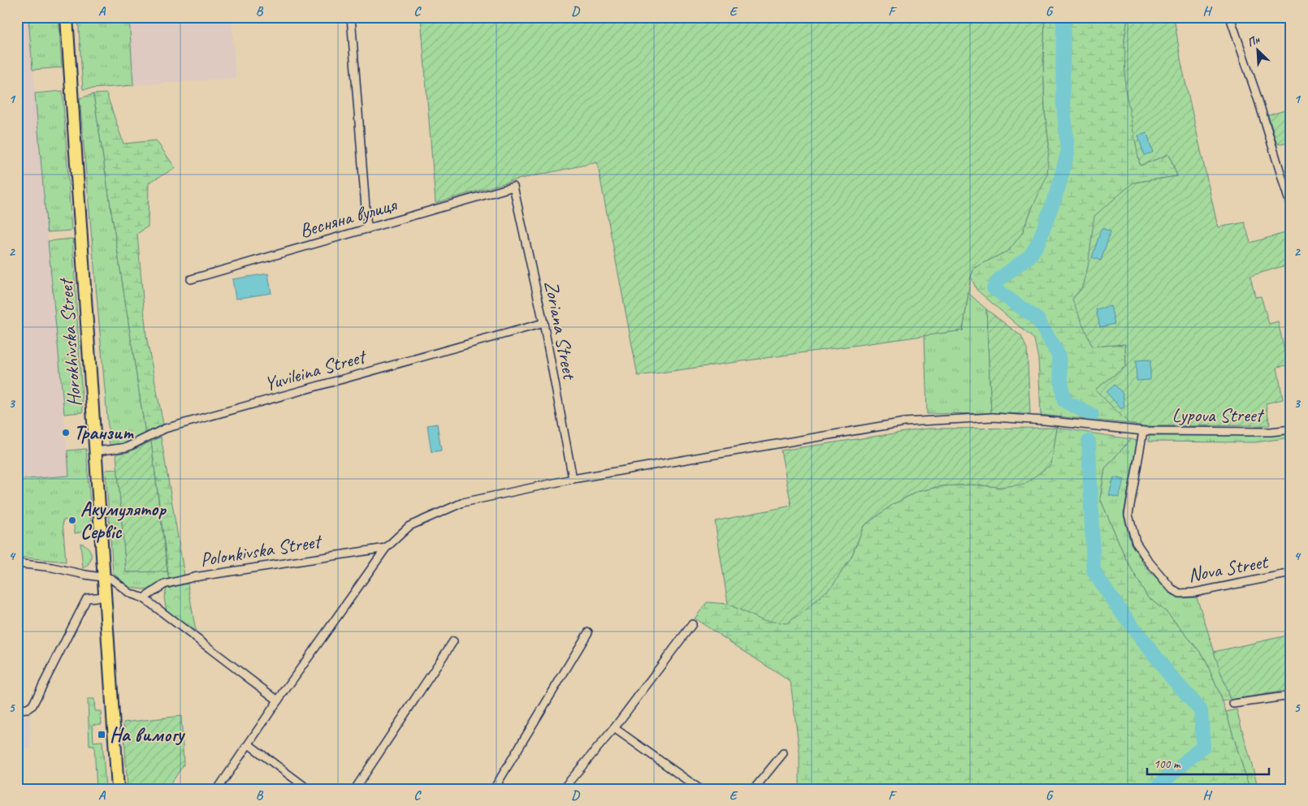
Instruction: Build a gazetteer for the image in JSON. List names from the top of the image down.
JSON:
{
  "streets": {
    "main road": ["Horokhivska Street"],
    "street": [
      "Весняна вулиця",
      "Zoriana Street",
      "Yuvileina Street",
      "Lypova Street",
      "Polonkivska Street",
      "Nova Street"
    ]
  },
  "crossings": [
    ["Весняна вулиця", "Zoriana Street"],
    ["Zoriana Street", "Yuvileina Street"],
    ["Zoriana Street", "Lypova Street"],
    ["Horokhivska Street", "Yuvileina Street"],
    ["Lypova Street", "Polonkivska Street"],
    ["Lypova Street", "Nova Street"]
  ],
  "places": {
    "other": ["Транзит", "Акумулятор Сервіс"],
    "transit": ["На вимогу"]
  },
  "scale_bar": "100 m",
  "north": "top left",
  "grid": {
    "columns": [
      "A",
      "B",
      "C",
      "D",
      "E",
      "F",
      "G",
      "H"
    ],
    "rows": [
      "1",
      "2",
      "3",
      "4",
      "5"
    ]
  }
}
